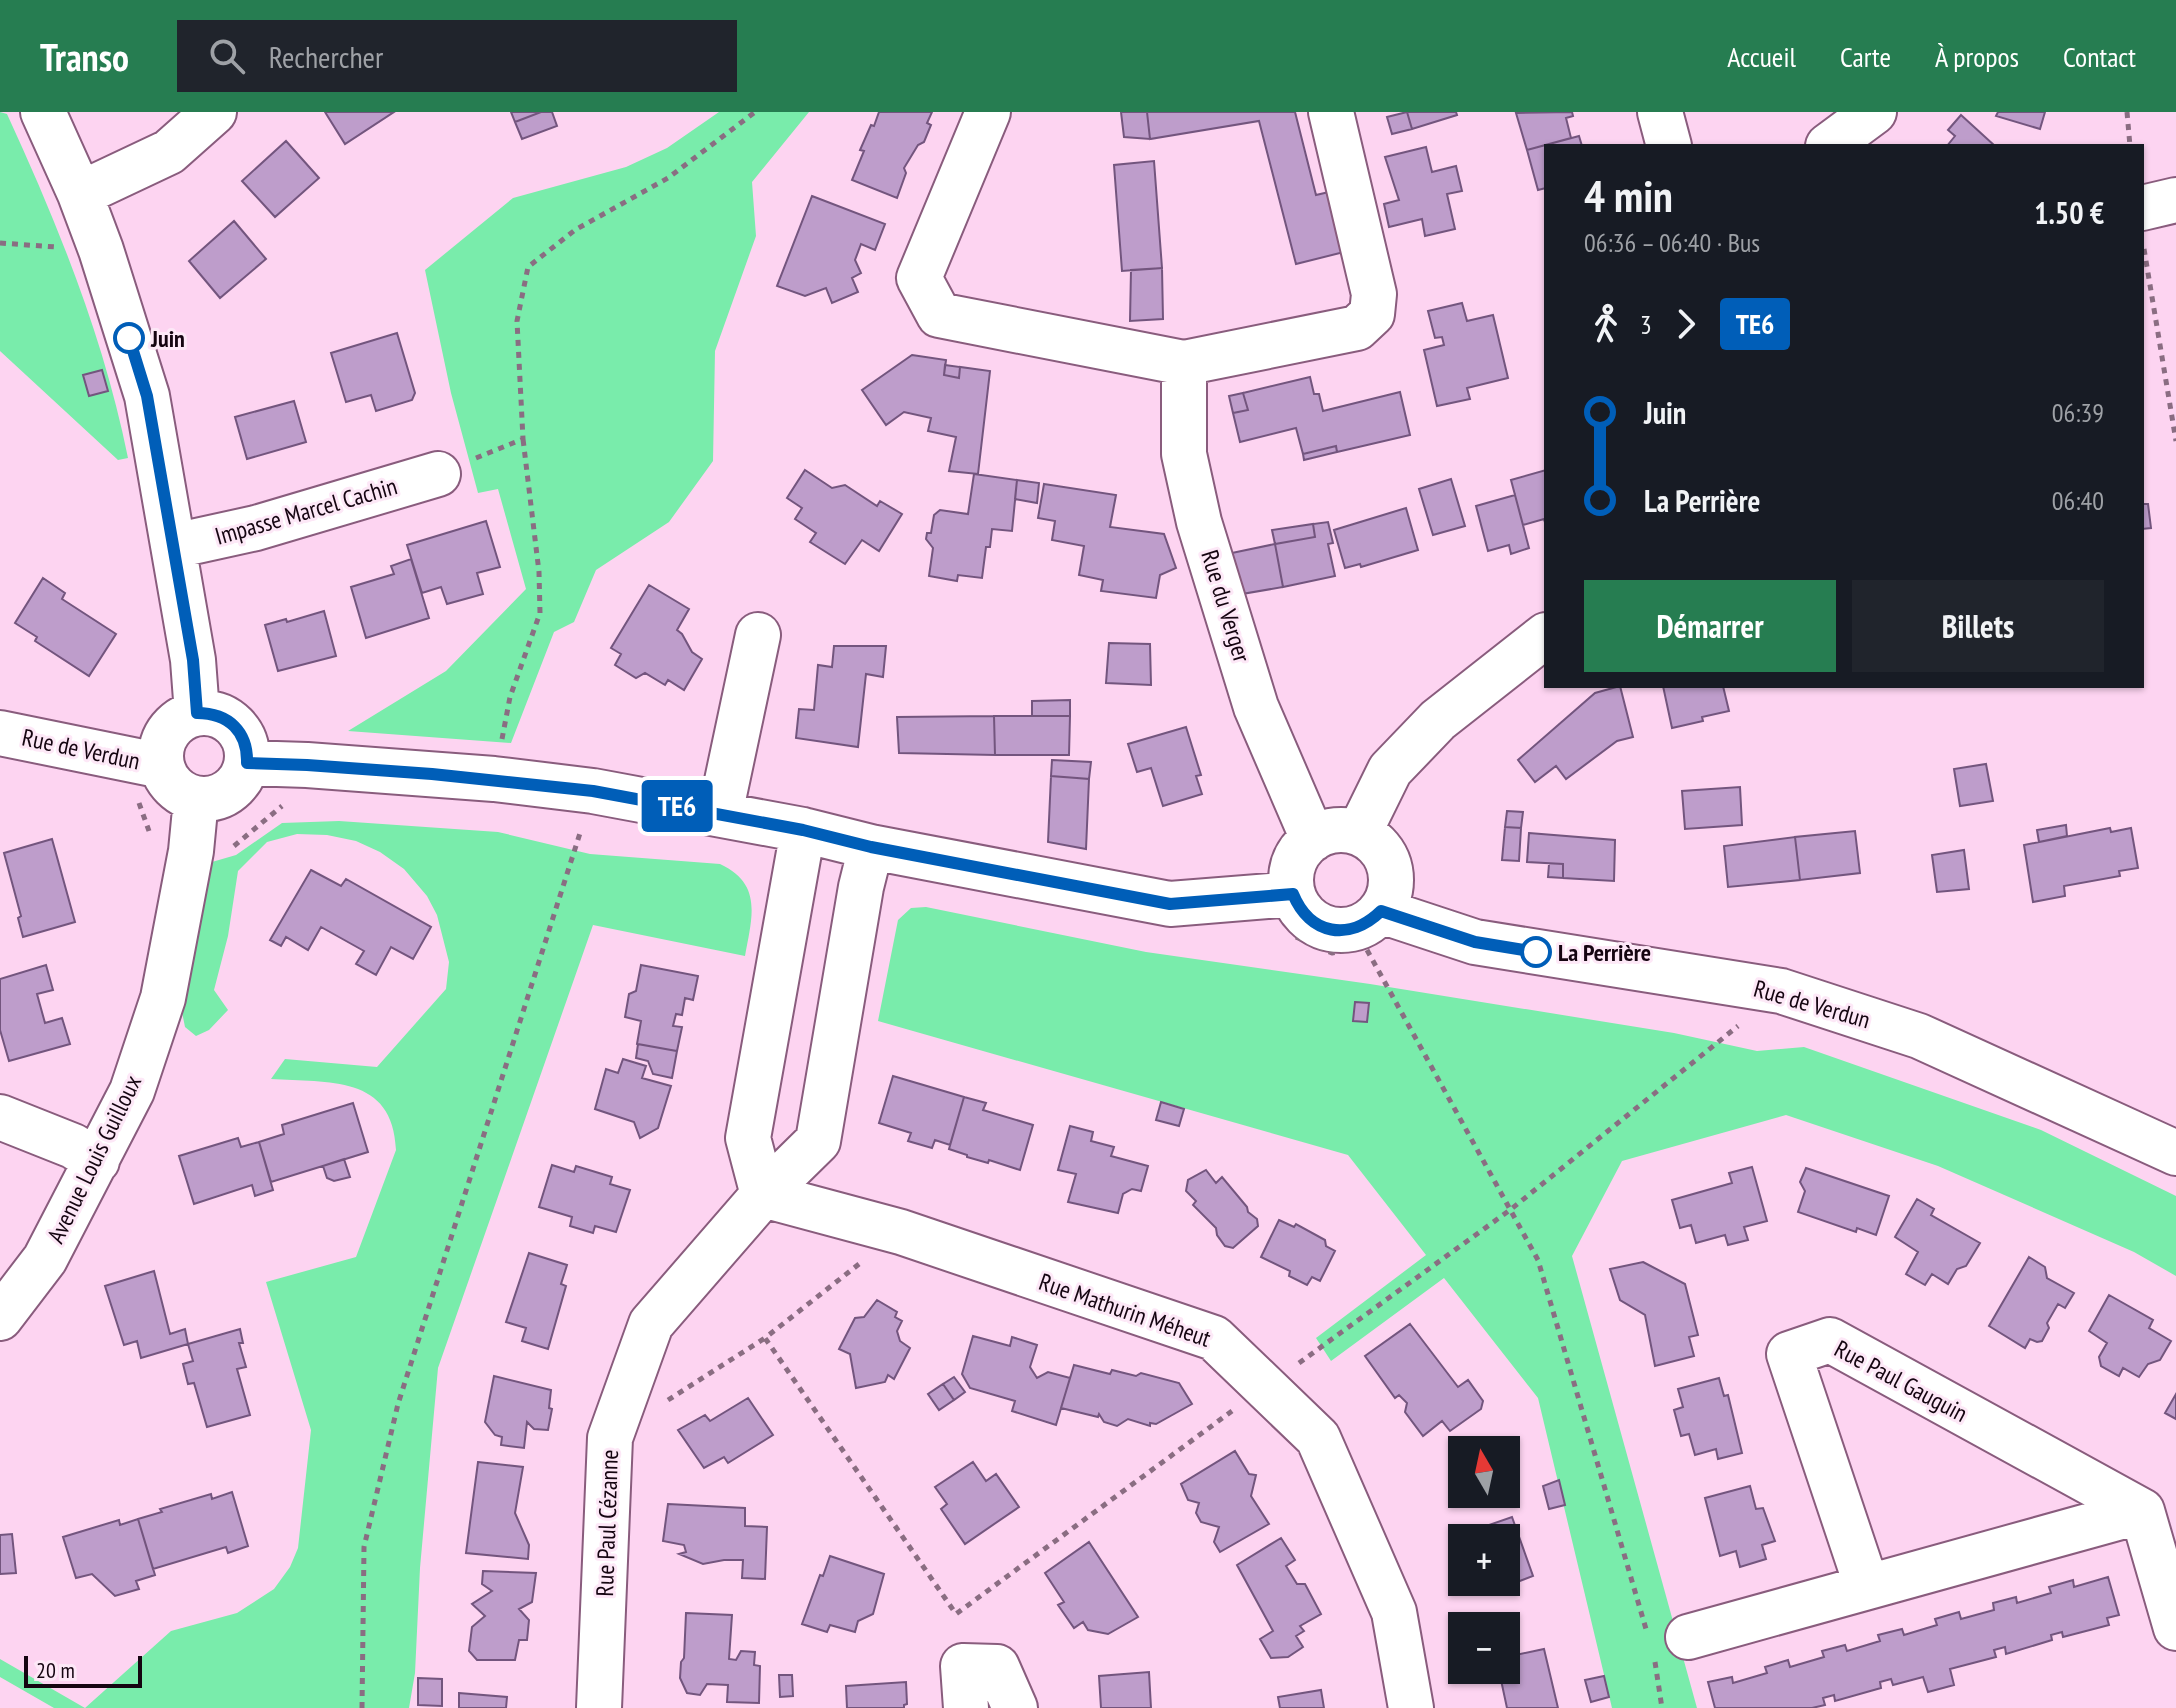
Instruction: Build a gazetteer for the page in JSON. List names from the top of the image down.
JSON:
{
  "streets": {
    "street": [
      "Impasse Marcel Cachin",
      "Rue du Verger",
      "Rue de Verdun",
      "Avenue Louis Guilloux",
      "Rue Mathurin Méheut",
      "Rue Paul Gauguin",
      "Rue Paul Cézanne"
    ]
  },
  "crossings": [
    ["Rue du Verger", "Rue de Verdun"],
    ["Rue de Verdun", "Avenue Louis Guilloux"],
    ["Rue Mathurin Méheut", "Rue Paul Cézanne"]
  ],
  "places": ["Juin", "La Perrière"],
  "lines": ["bus line TE6"],
  "scale_bar": "20 m",
  "north": "top",
  "page": {
    "header": "Transo",
    "search": "Rechercher",
    "nav": [
      "Accueil",
      "Carte",
      "À propos",
      "Contact"
    ],
    "on_map": "TE6",
    "heading": ["4 min", "06:36 – 06:40 · Bus", "1.50 €"],
    "legs": ["3", "TE6"],
    "list": [
      {
        "name": "Juin",
        "value": "06:39"
      },
      {
        "name": "La Perrière",
        "value": "06:40"
      }
    ],
    "buttons": ["Démarrer", "Billets"],
    "map_buttons": ["+", "−"],
    "scale": "20 m"
  }
}
